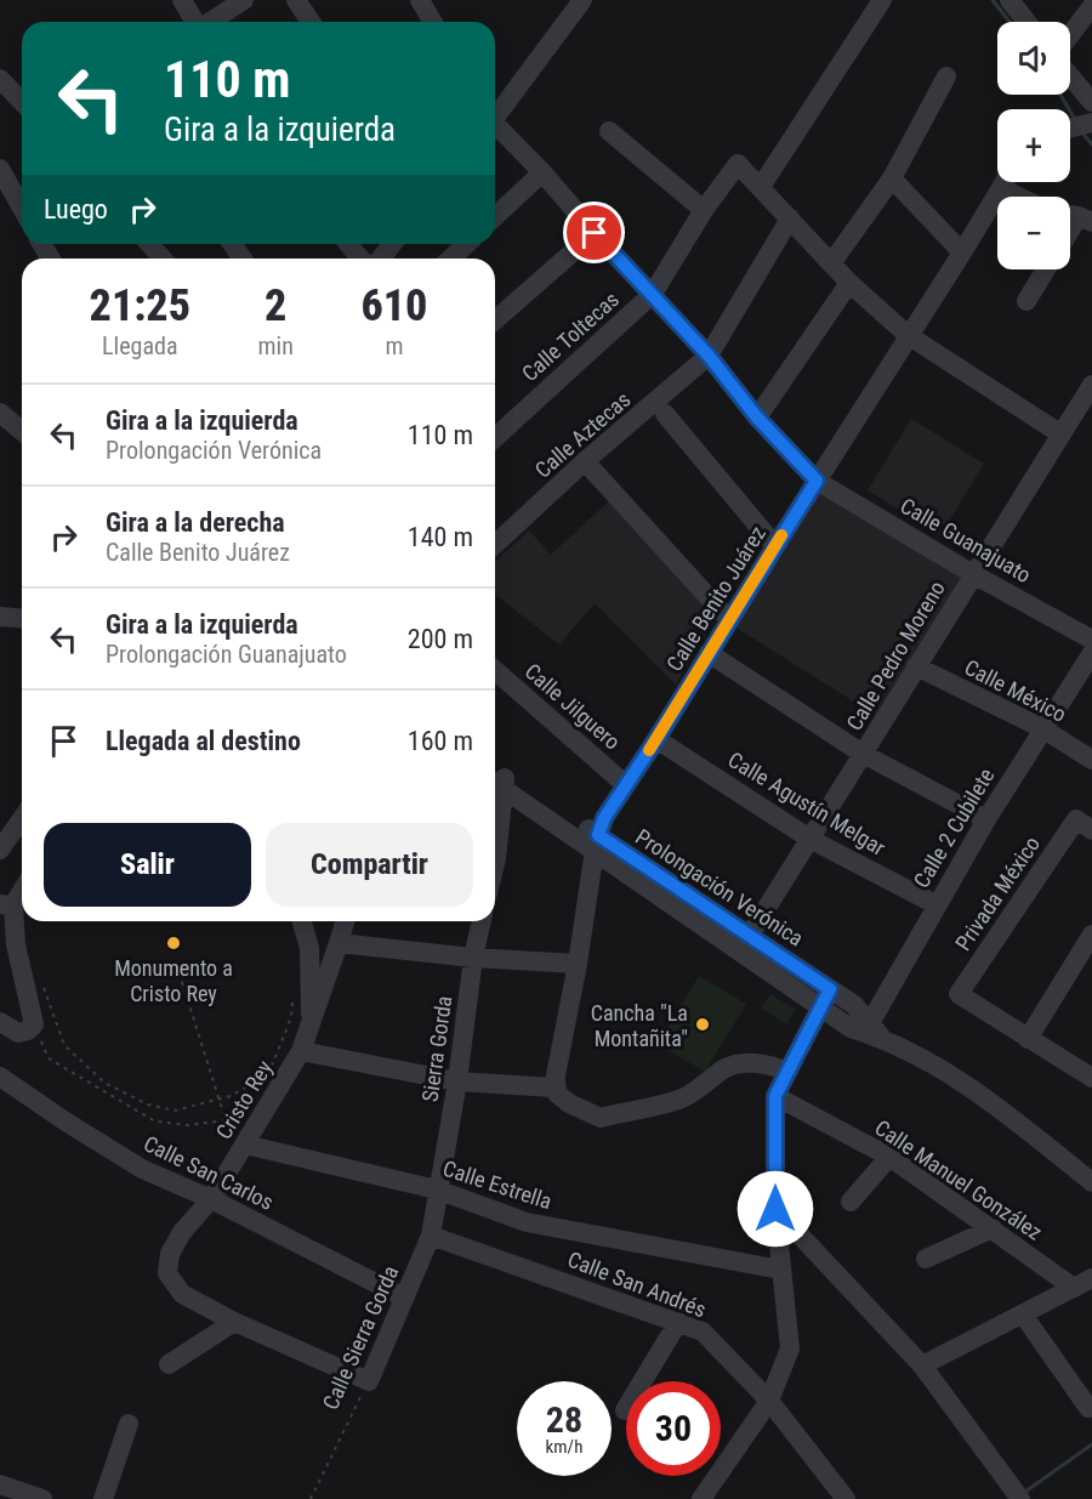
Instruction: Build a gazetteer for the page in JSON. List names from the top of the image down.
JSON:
{
  "streets": {
    "street": [
      "Calle Toltecas",
      "Calle Aztecas",
      "Calle Guanajuato",
      "Calle Benito Juárez",
      "Calle Pedro Moreno",
      "Calle México",
      "Calle Jilguero",
      "Calle Agustín Melgar",
      "Calle 2 Cubilete",
      "Prolongación Verónica",
      "Privada México",
      "Sierra Gorda",
      "Cristo Rey",
      "Calle San Carlos",
      "Calle Manuel González",
      "Calle Estrella",
      "Calle San Andrés",
      "Calle Sierra Gorda"
    ]
  },
  "crossings": [
    ["Calle Toltecas", "Calle Guanajuato"],
    ["Calle Aztecas", "Calle Guanajuato"],
    ["Calle Guanajuato", "Calle Benito Juárez"],
    ["Calle Guanajuato", "Calle Pedro Moreno"],
    ["Calle Benito Juárez", "Calle Jilguero"],
    ["Calle Benito Juárez", "Calle Agustín Melgar"],
    ["Calle Benito Juárez", "Prolongación Verónica"],
    ["Calle Pedro Moreno", "Calle México"],
    ["Calle Pedro Moreno", "Calle Agustín Melgar"],
    ["Calle Pedro Moreno", "Prolongación Verónica"],
    ["Calle México", "Calle 2 Cubilete"],
    ["Calle Agustín Melgar", "Calle 2 Cubilete"],
    ["Calle 2 Cubilete", "Prolongación Verónica"],
    ["Sierra Gorda", "Calle Estrella"],
    ["Sierra Gorda", "Calle Sierra Gorda"],
    ["Cristo Rey", "Calle San Carlos"],
    ["Cristo Rey", "Calle Estrella"],
    ["Calle San Carlos", "Calle Sierra Gorda"],
    ["Calle Estrella", "Calle Sierra Gorda"],
    ["Calle San Andrés", "Calle Sierra Gorda"]
  ],
  "places": ["Monumento a Cristo Rey", "Cancha \"La Montañita\""],
  "page": {
    "map_buttons": ["+", "−"],
    "turn": ["110 m", "Gira a la izquierda"],
    "then": "Luego",
    "eta": [
      "21:25",
      "Llegada",
      "2",
      "min",
      "610",
      "m"
    ],
    "list": [
      {
        "name": "Gira a la izquierda",
        "note": "Prolongación Verónica",
        "value": "110 m"
      },
      {
        "name": "Gira a la derecha",
        "note": "Calle Benito Juárez",
        "value": "140 m"
      },
      {
        "name": "Gira a la izquierda",
        "note": "Prolongación Guanajuato",
        "value": "200 m"
      },
      {
        "name": "Llegada al destino",
        "value": "160 m"
      }
    ],
    "buttons": ["Salir", "Compartir"],
    "speed": "28 km/h",
    "limit": "30"
  }
}
